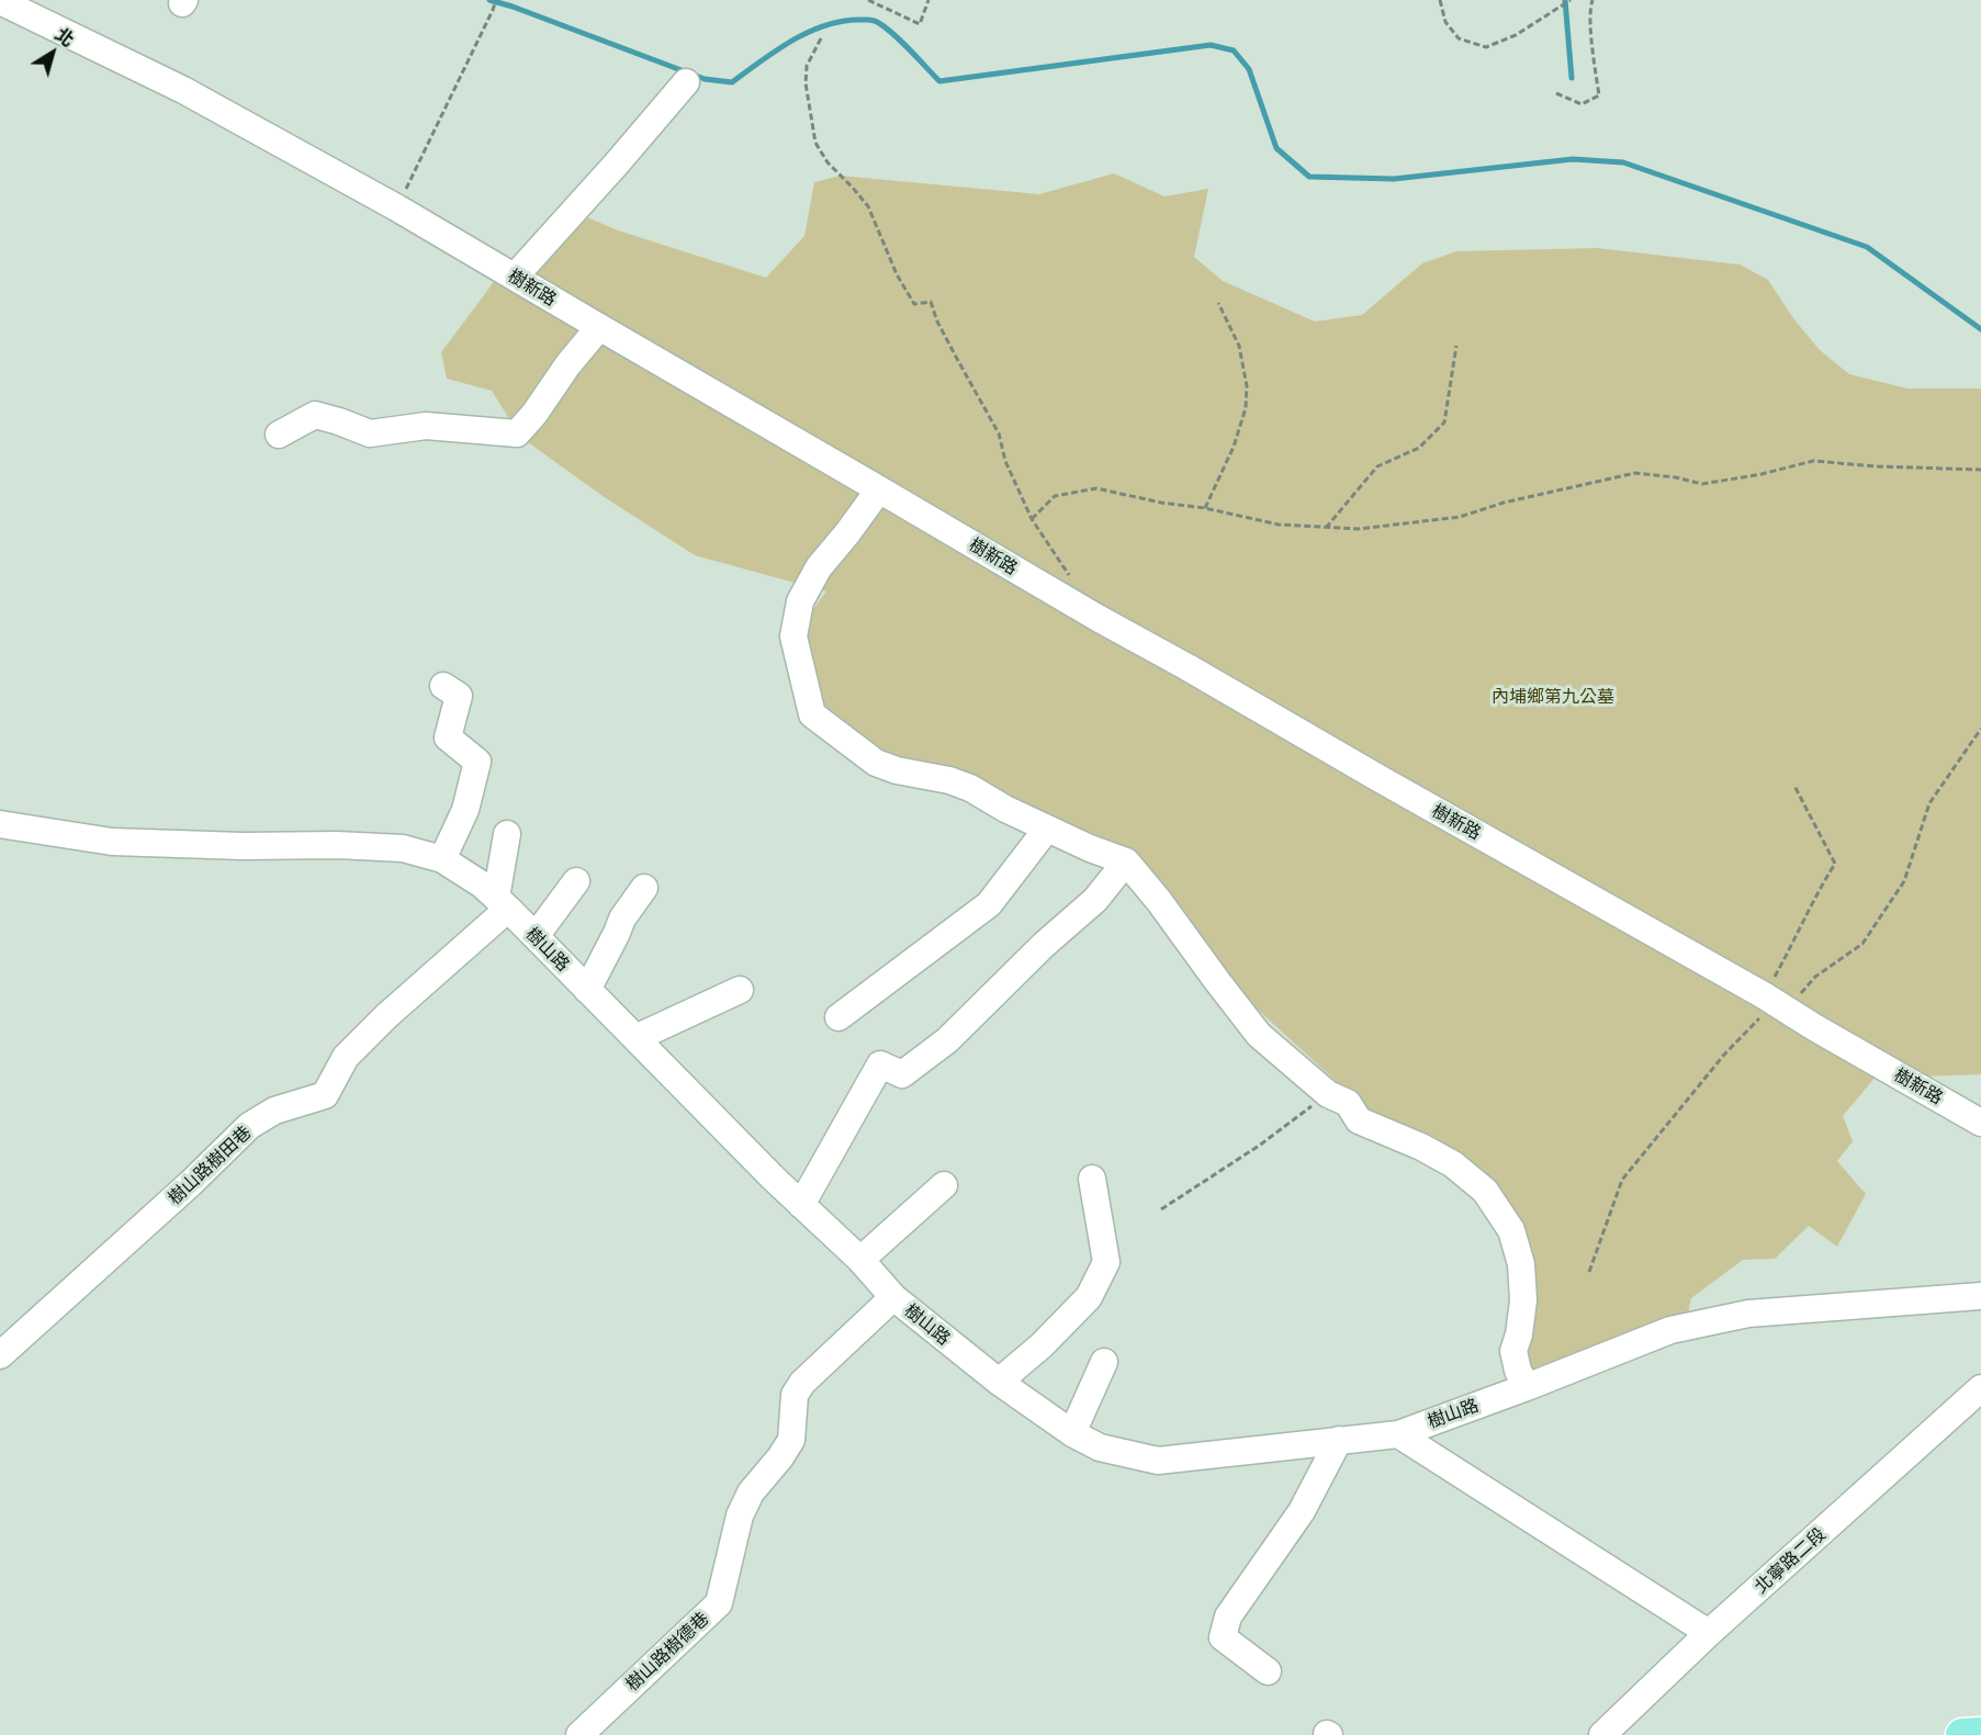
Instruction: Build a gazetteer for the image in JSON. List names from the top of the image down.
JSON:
{
  "streets": {
    "street": [
      "樹新路",
      "樹山路",
      "樹山路樹田巷",
      "北寧路二段",
      "樹山路樹德巷"
    ]
  },
  "crossings": [
    ["樹山路", "樹山路樹田巷"],
    ["樹山路", "樹山路樹德巷"]
  ],
  "parks": ["內埔鄉第九公墓"],
  "north": "top right"
}
